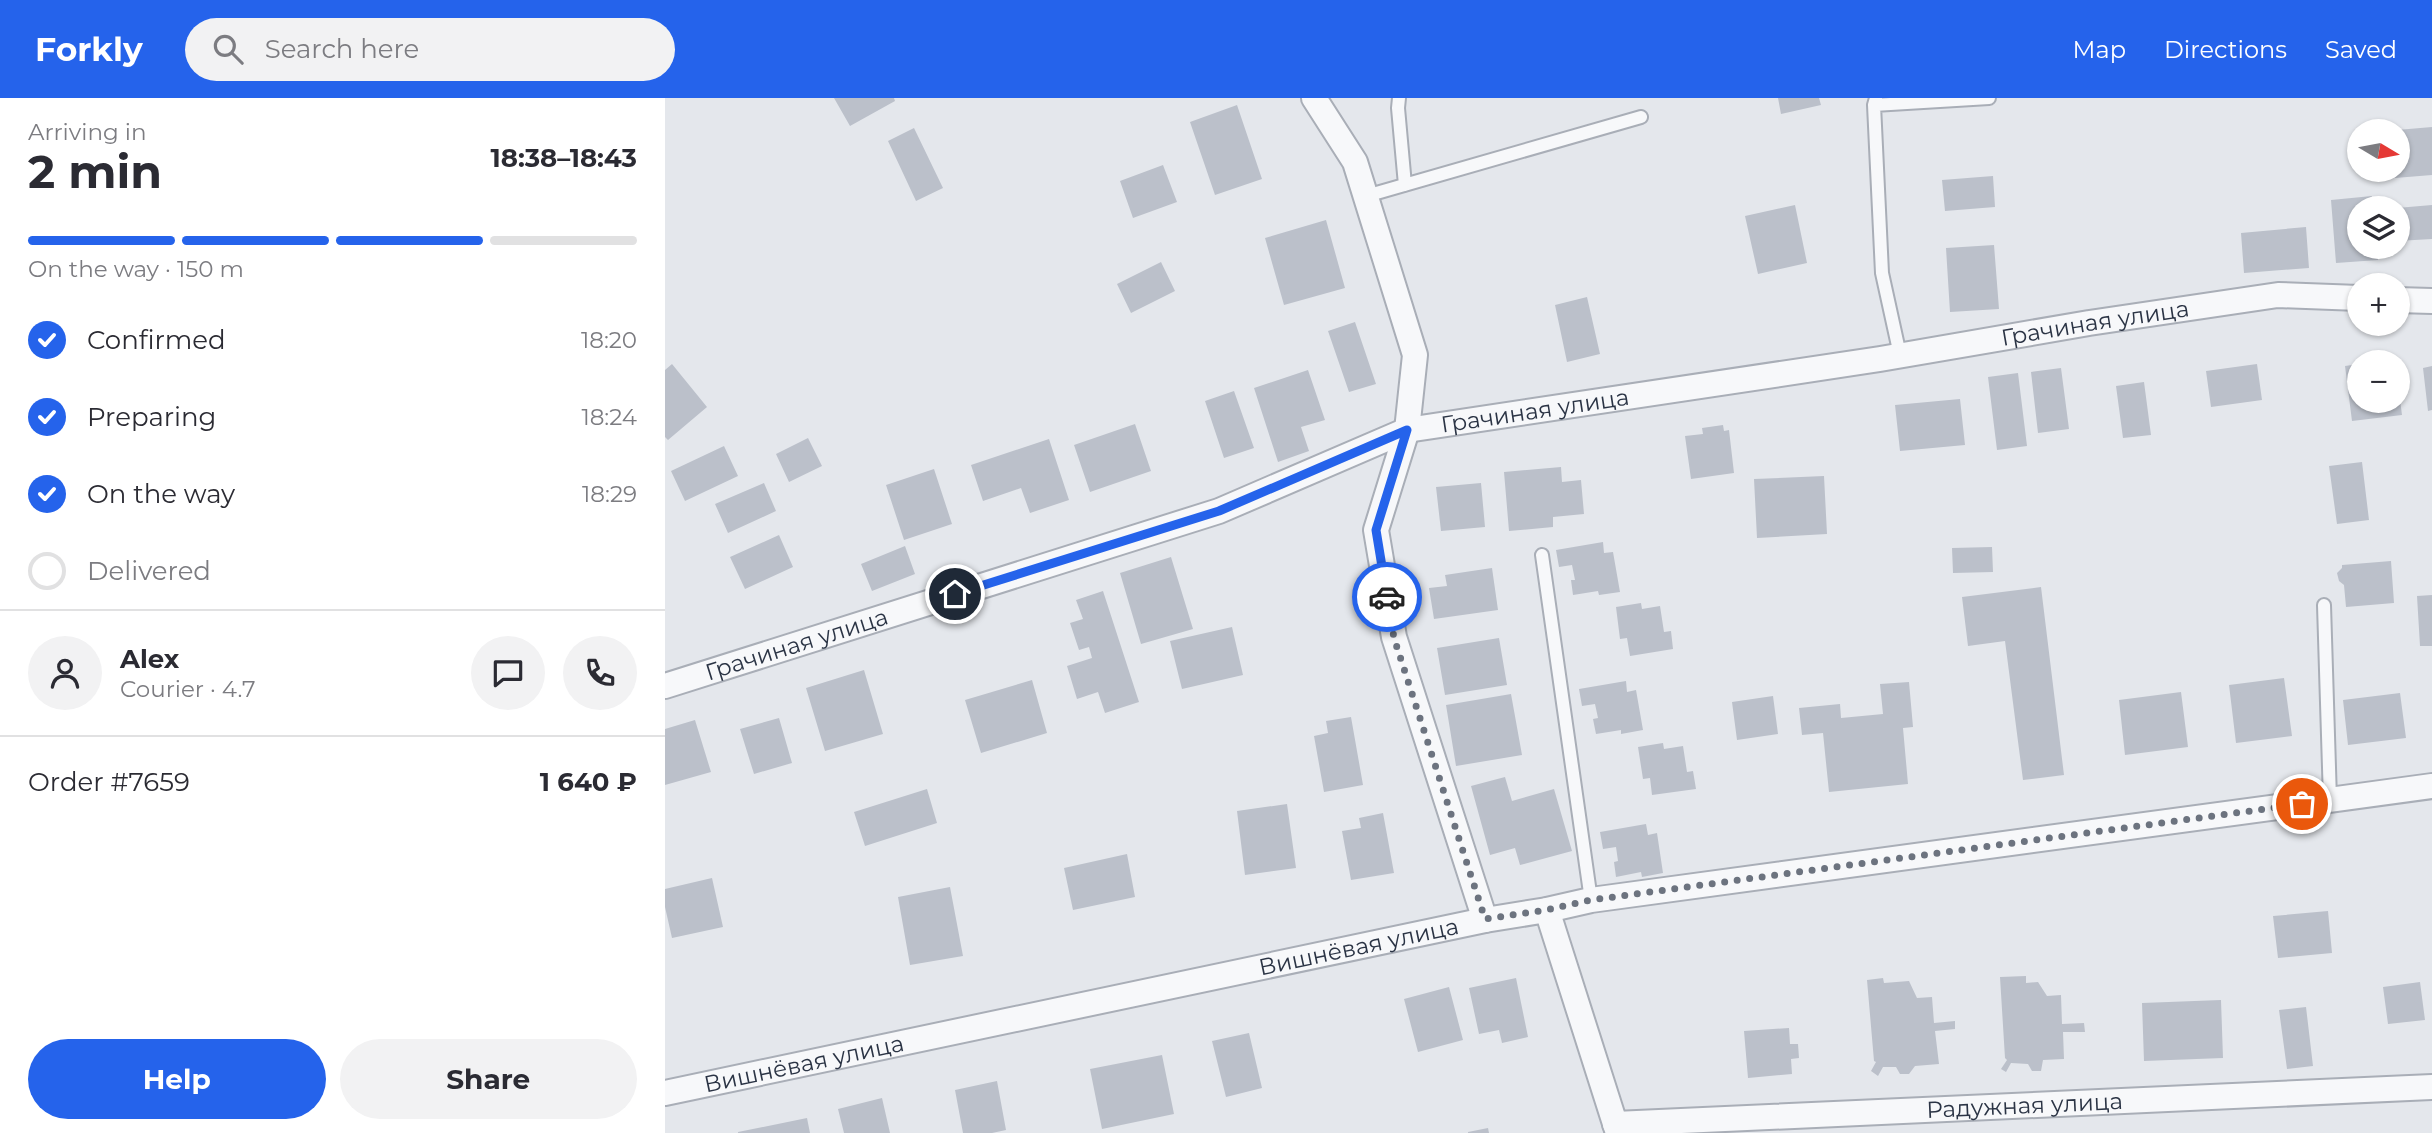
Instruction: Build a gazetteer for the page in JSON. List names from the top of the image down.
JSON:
{
  "streets": {
    "street": ["Грачиная улица", "Вишнёвая улица", "Радужная улица"]
  },
  "north": "right",
  "page": {
    "header": "Forkly",
    "search": "Search here",
    "nav": ["Map", "Directions", "Saved"],
    "heading": ["2 min", "Arriving in", "18:38–18:43"],
    "panel": [
      "Alex",
      "Courier · 4.7",
      "Order #7659",
      "1 640 ₽"
    ],
    "map_buttons": ["+", "−"],
    "bar": "On the way · 150 m",
    "list": [
      ["Confirmed", "18:20"],
      ["Preparing", "18:24"],
      ["On the way", "18:29"],
      "Delivered"
    ],
    "buttons": ["Help", "Share"]
  }
}
